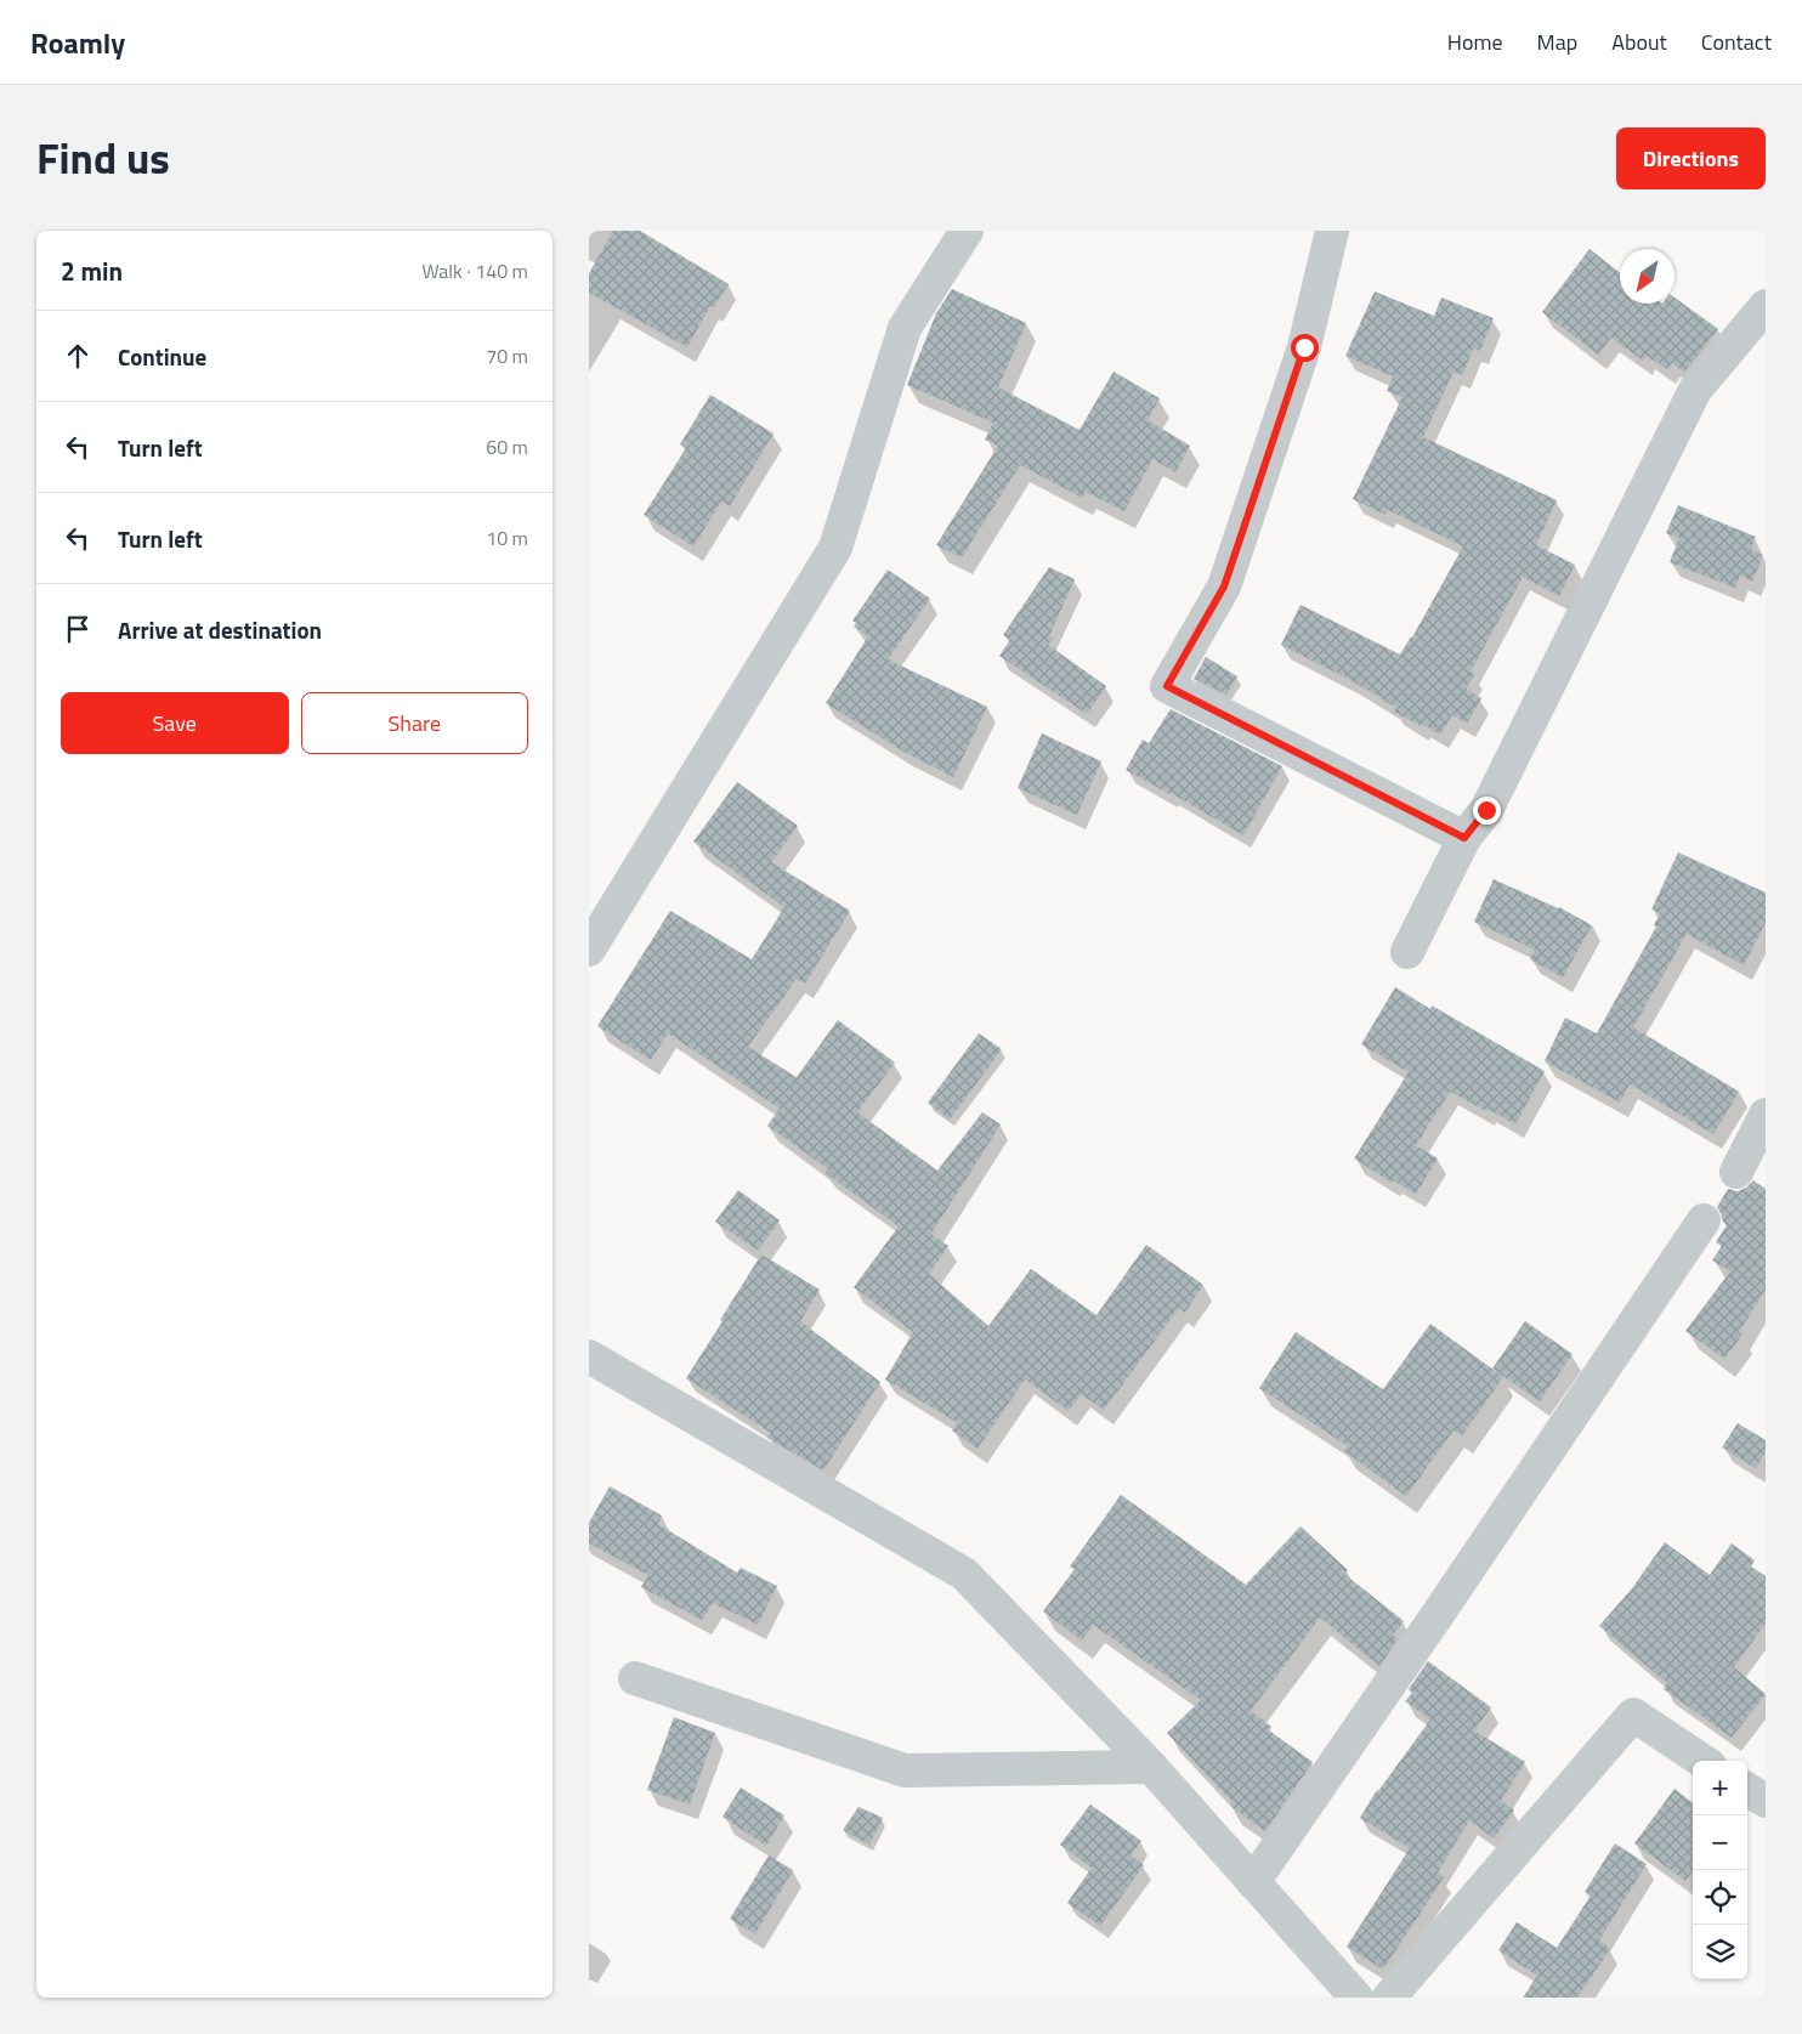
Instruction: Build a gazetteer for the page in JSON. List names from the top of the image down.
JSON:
{
  "north": "bottom left",
  "page": {
    "header": "Roamly",
    "nav": [
      "Home",
      "Map",
      "About",
      "Contact"
    ],
    "title": "Find us",
    "buttons": [
      "Directions",
      ["Save", "Share"]
    ],
    "heading": ["2 min", "Walk · 140 m"],
    "list": [
      ["Continue", "70 m"],
      ["Turn left", "60 m"],
      ["Turn left", "10 m"],
      "Arrive at destination"
    ],
    "map_buttons": ["+", "−"]
  }
}
